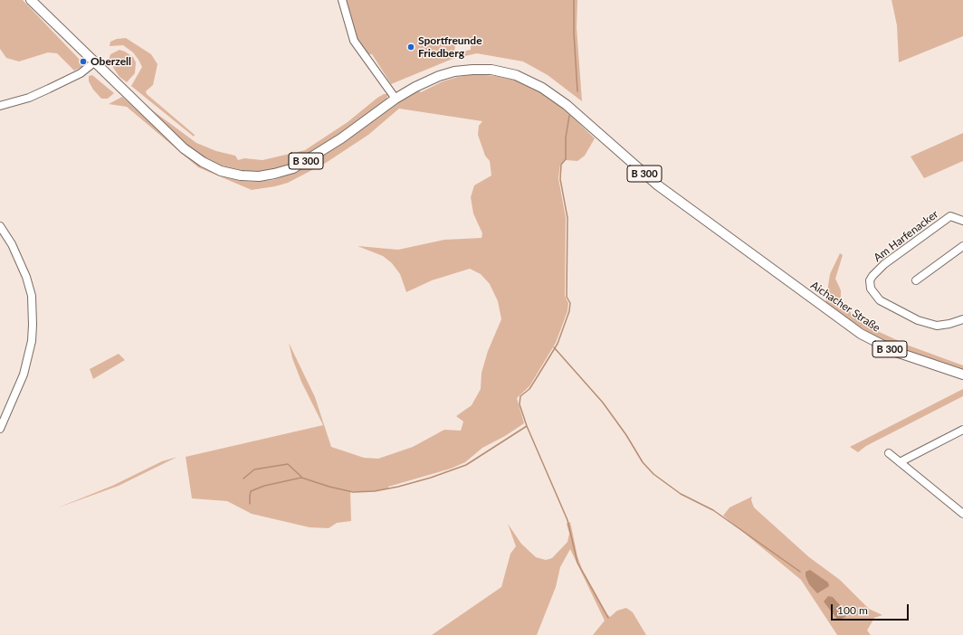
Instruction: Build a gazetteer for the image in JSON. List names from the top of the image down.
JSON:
{
  "streets": {
    "main road": ["B 300", "Aichacher Straße"],
    "street": ["Am Harfenacker"]
  },
  "crossings": [
    ["B 300", "Aichacher Straße"]
  ],
  "places": ["Sportfreunde Friedberg", "Oberzell"],
  "scale_bar": "100 m"
}
